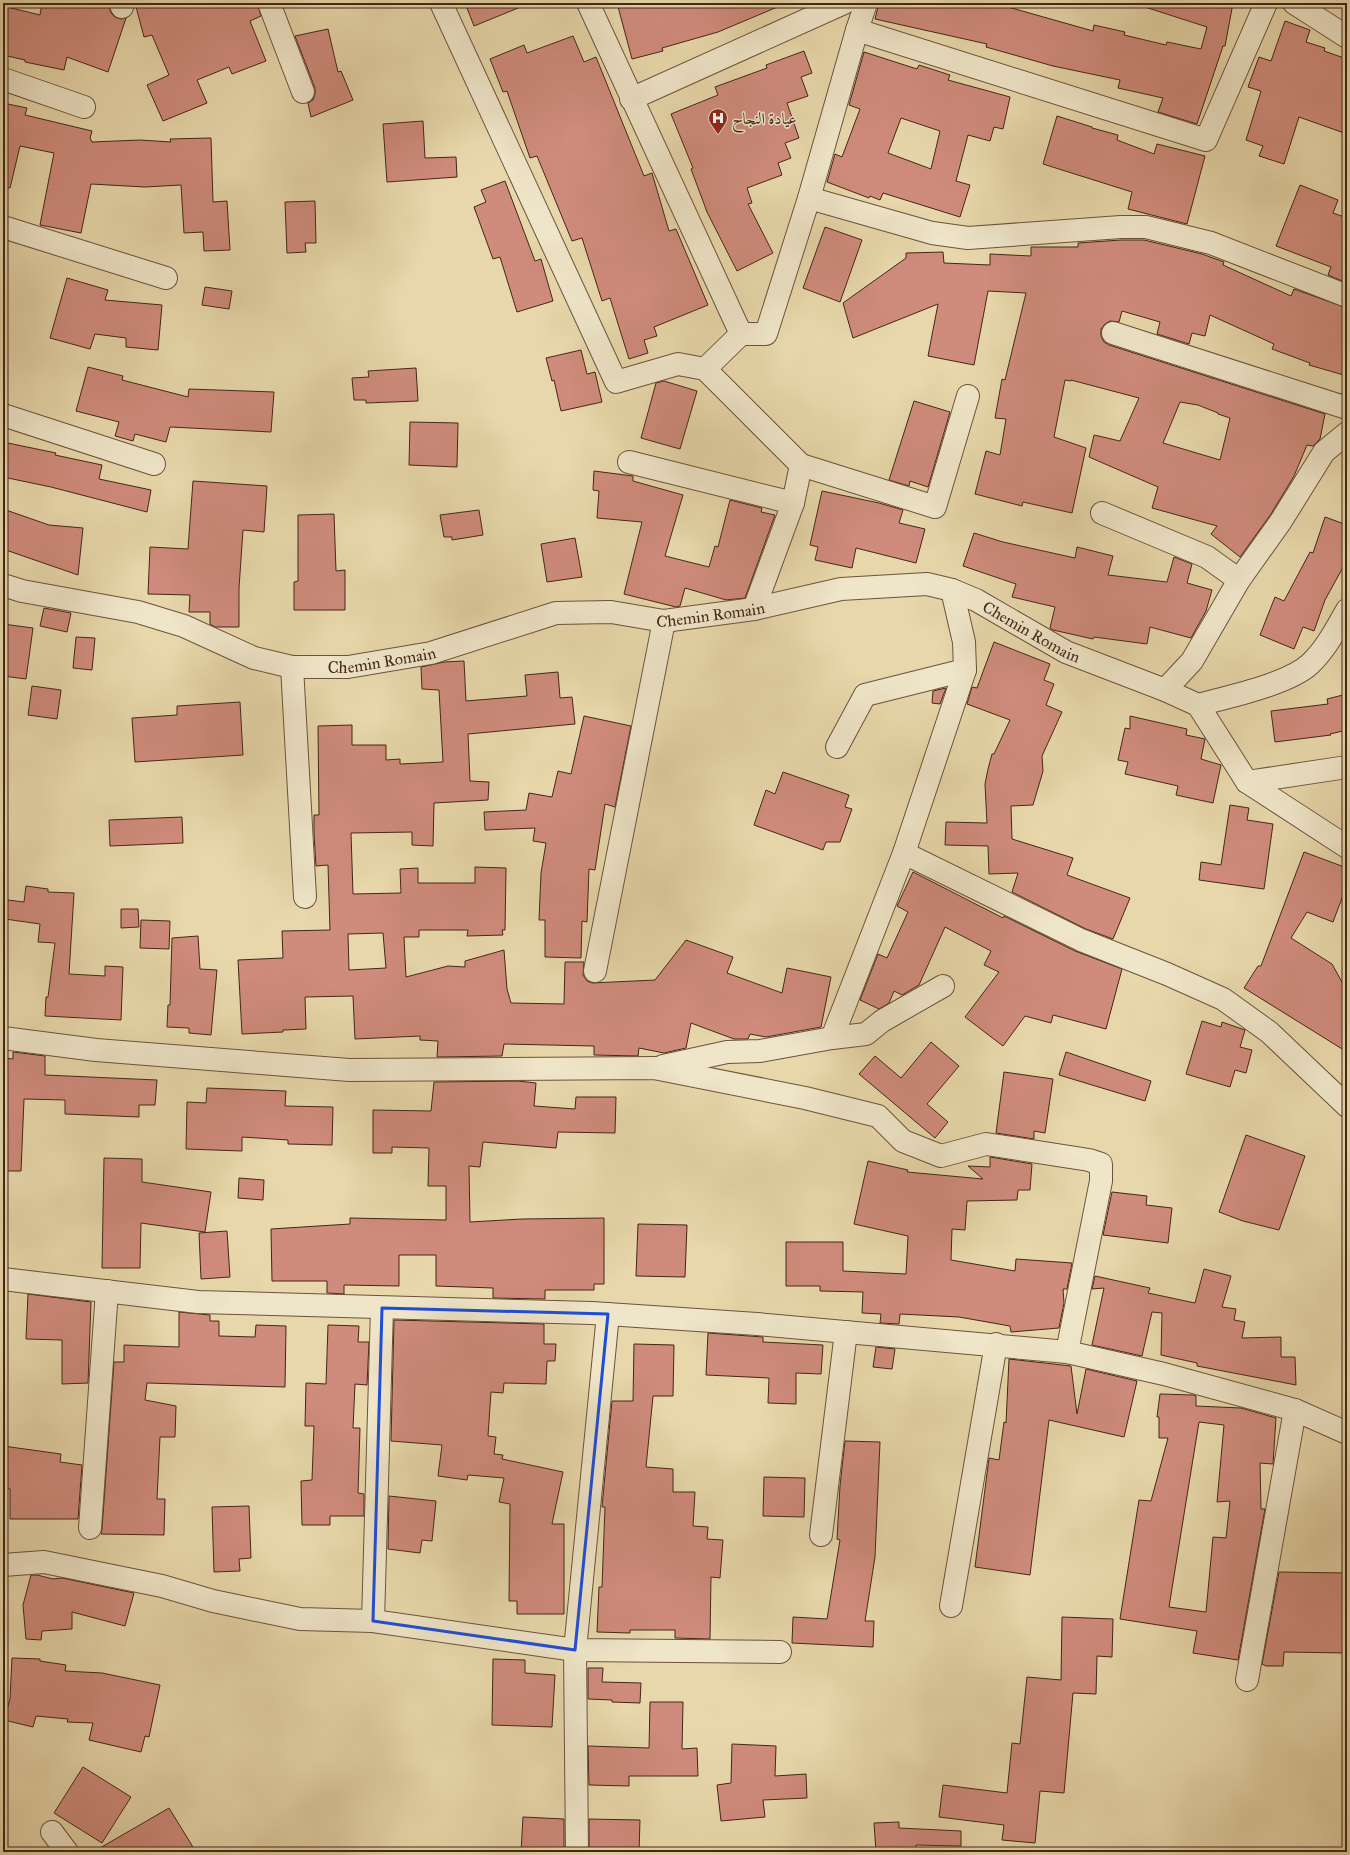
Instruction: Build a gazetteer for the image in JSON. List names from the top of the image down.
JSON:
{
  "streets": {
    "street": ["Chemin Romain"]
  },
  "places": {
    "hospital": ["عيادة النجاح"]
  }
}
